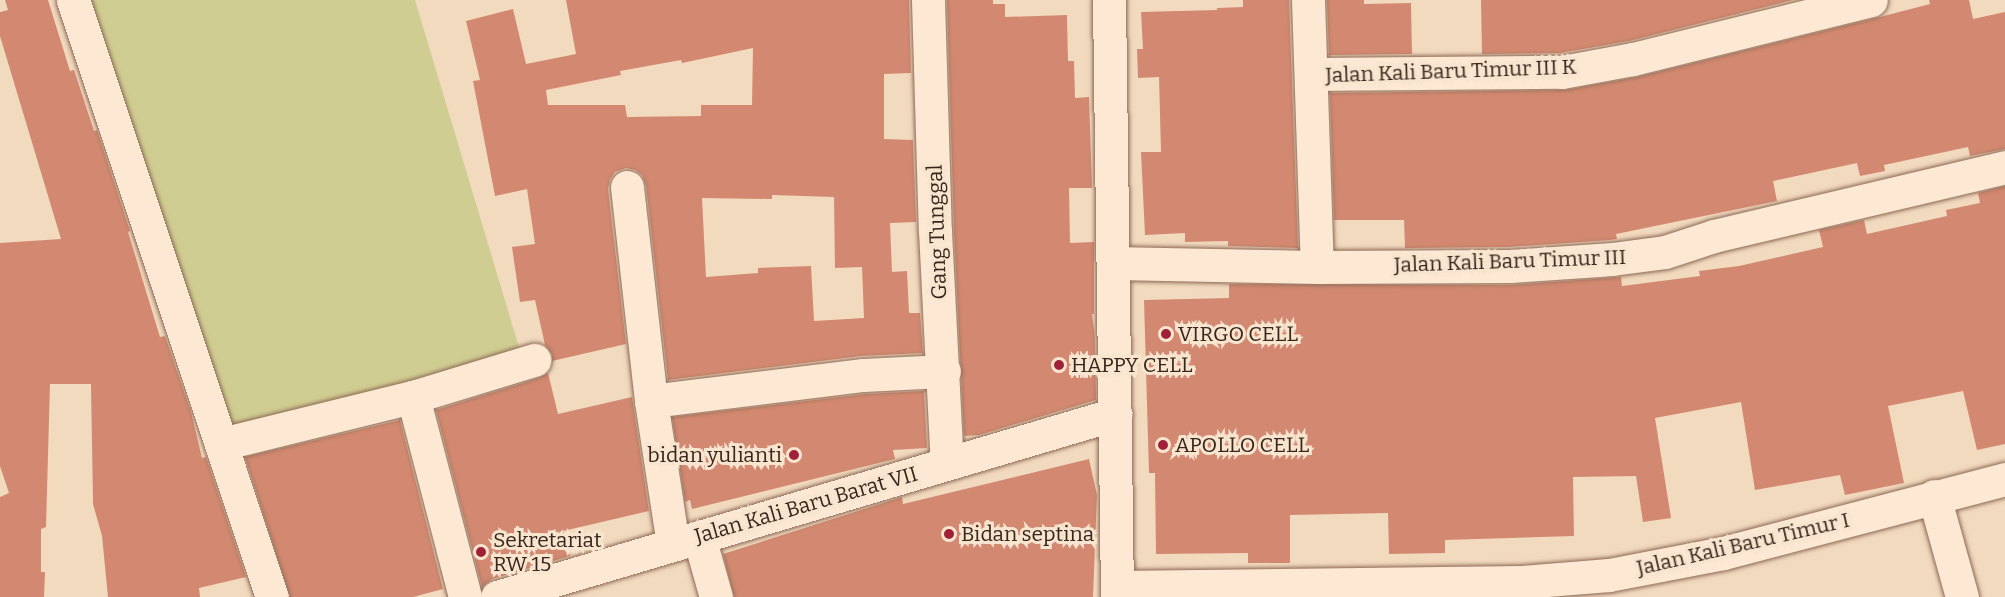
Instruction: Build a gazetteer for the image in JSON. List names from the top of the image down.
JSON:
{
  "streets": {
    "street": [
      "Jalan Kali Baru Timur III K",
      "Gang Tunggal",
      "Jalan Kali Baru Timur III",
      "Jalan Kali Baru Barat VII",
      "Jalan Kali Baru Timur I"
    ]
  },
  "crossings": [
    ["Gang Tunggal", "Jalan Kali Baru Barat VII"]
  ],
  "places": [
    "VIRGO CELL",
    "HAPPY CELL",
    "APOLLO CELL",
    "bidan yulianti",
    "Bidan septina",
    "Sekretariat RW 15"
  ]
}
